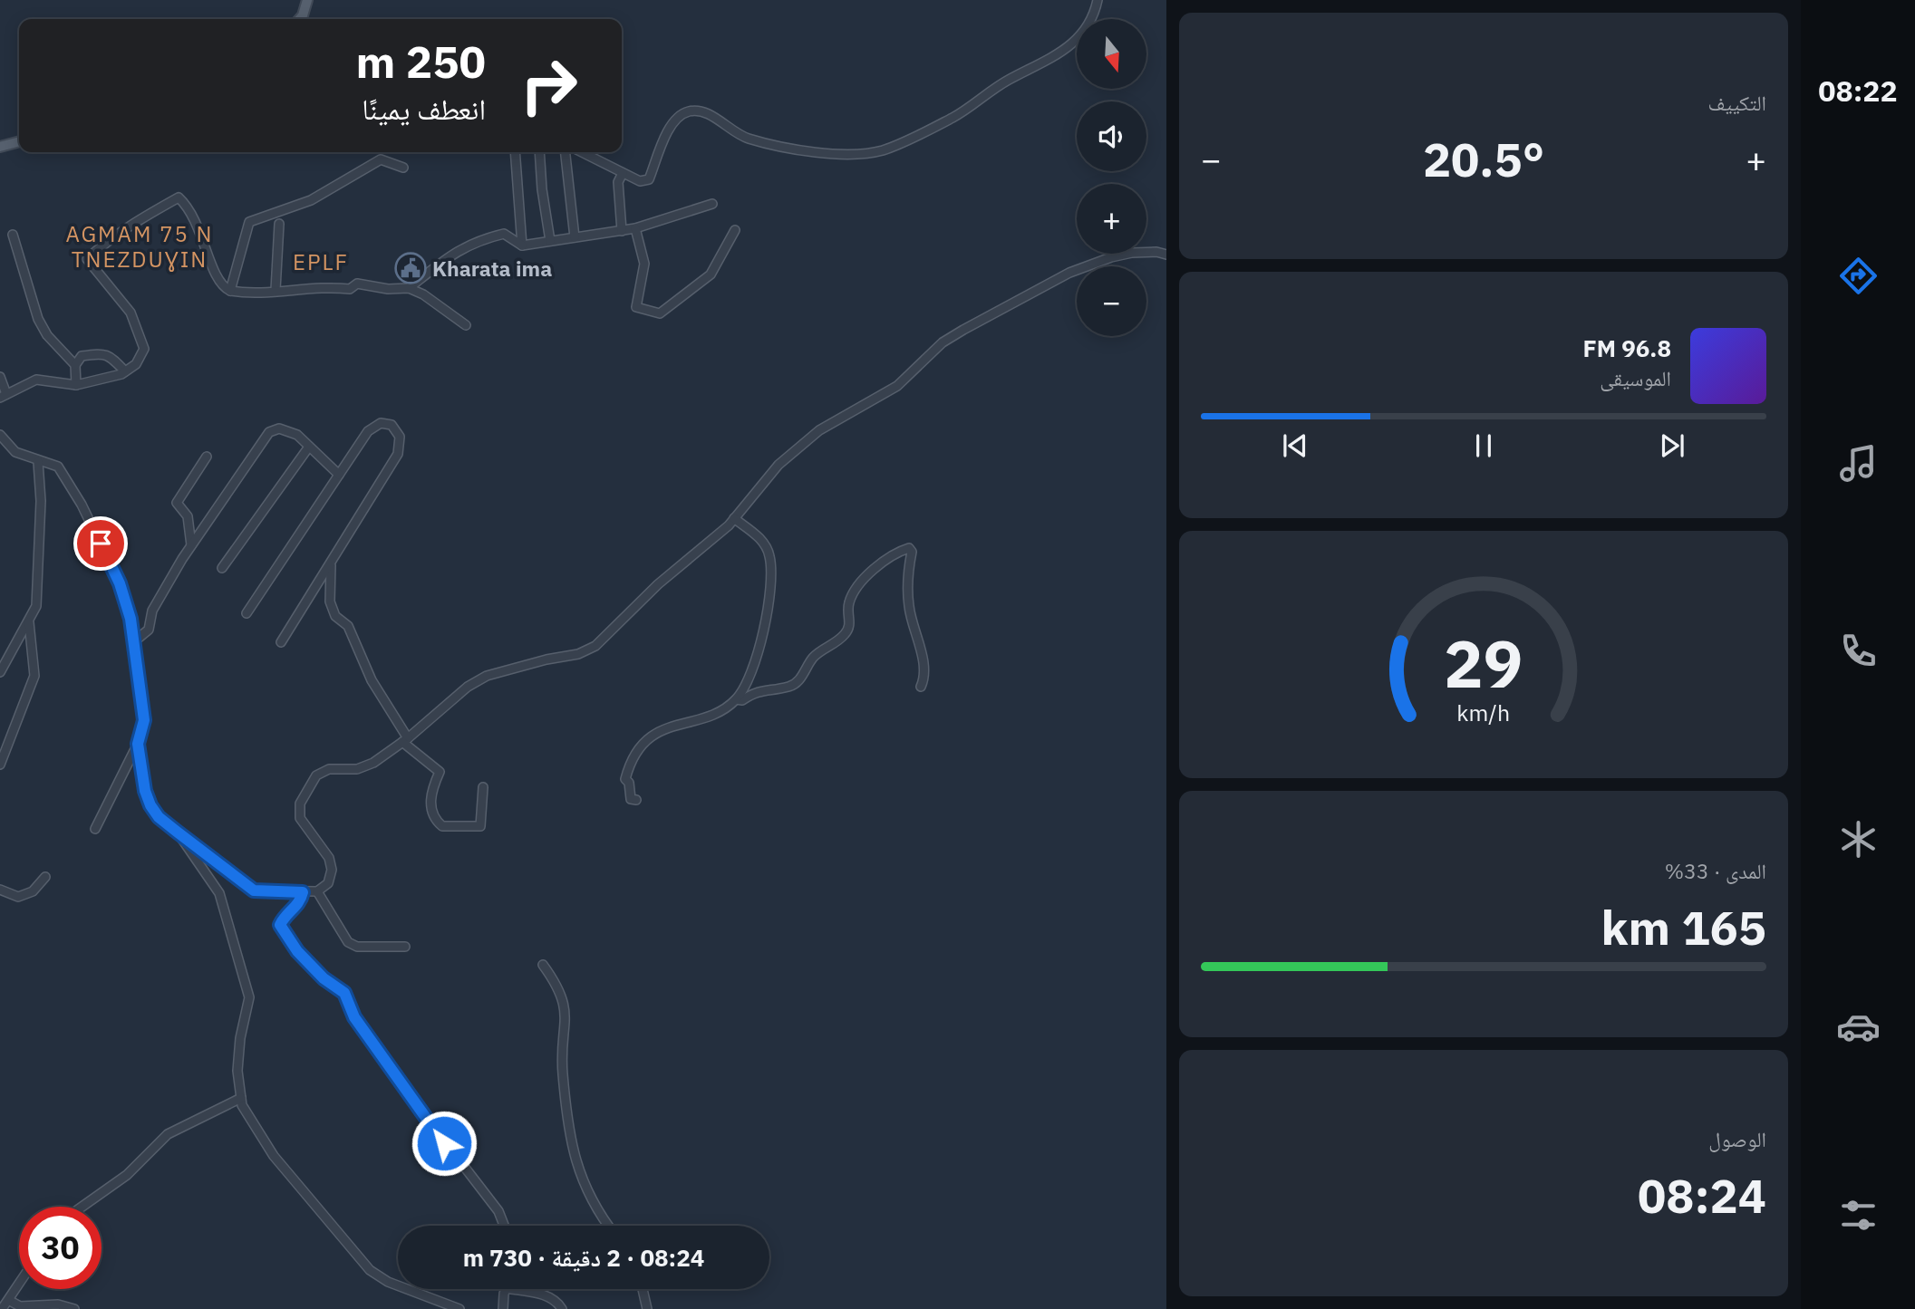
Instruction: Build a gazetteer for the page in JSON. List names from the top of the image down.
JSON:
{
  "districts": ["AGMAM 75 N TNEZDUƔIN", "EPLF"],
  "places": {
    "public building": ["Kharata ima"]
  },
  "north": "bottom",
  "page": {
    "tabs": "08:22",
    "tile": [
      "التكييف",
      ["المدى · 33%", "165 km"],
      ["الوصول", "08:24"]
    ],
    "map_buttons": ["+", "−"],
    "turn": ["250 m", "انعطف يمينًا"],
    "heat": ["−", "20.5°", "+"],
    "song": ["96.8 FM", "الموسيقى"],
    "limit": "30",
    "trip": "08:24 · 2 دقيقة · 730 m",
    "gauge": ["29", "km/h"]
  }
}
